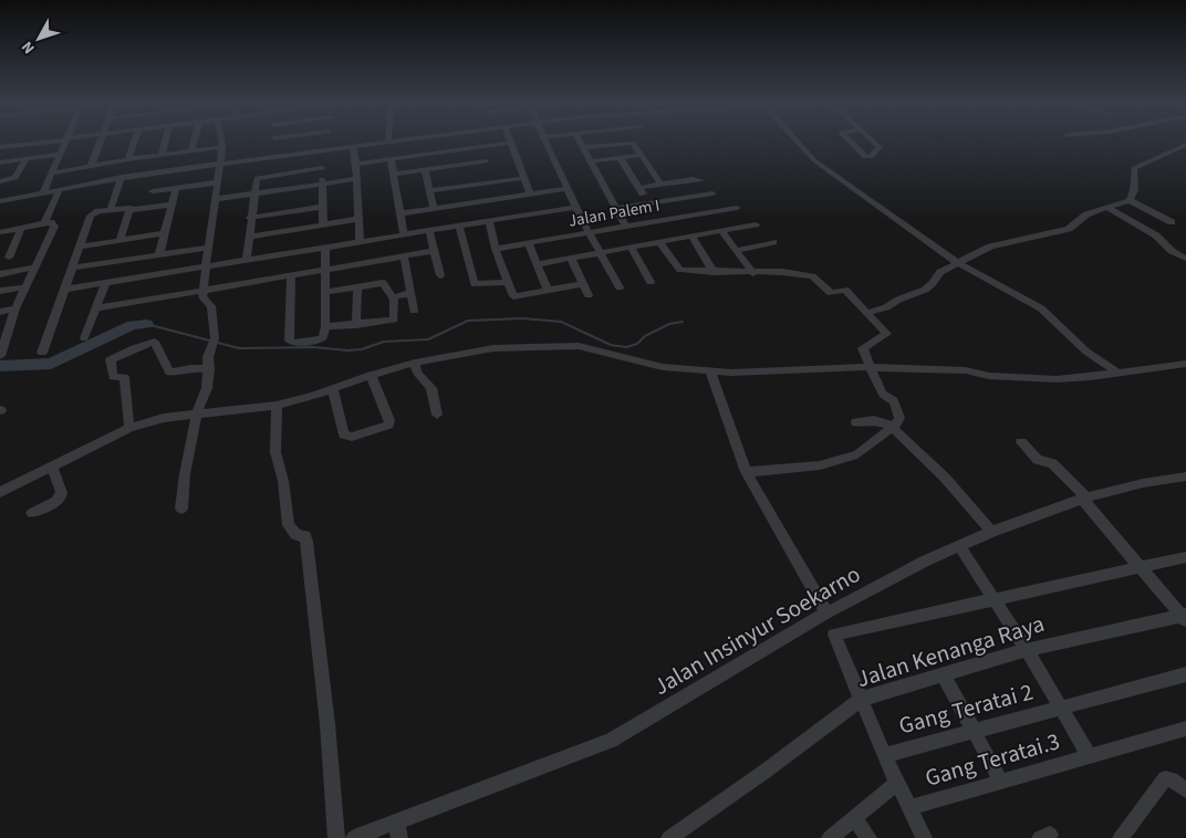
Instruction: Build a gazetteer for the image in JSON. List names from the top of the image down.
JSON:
{
  "streets": {
    "street": [
      "Jalan Palem I",
      "Jalan Insinyur Soekarno",
      "Jalan Kenanga Raya",
      "Gang Teratai 2",
      "Gang Teratai.3"
    ]
  },
  "north": "bottom left"
}
